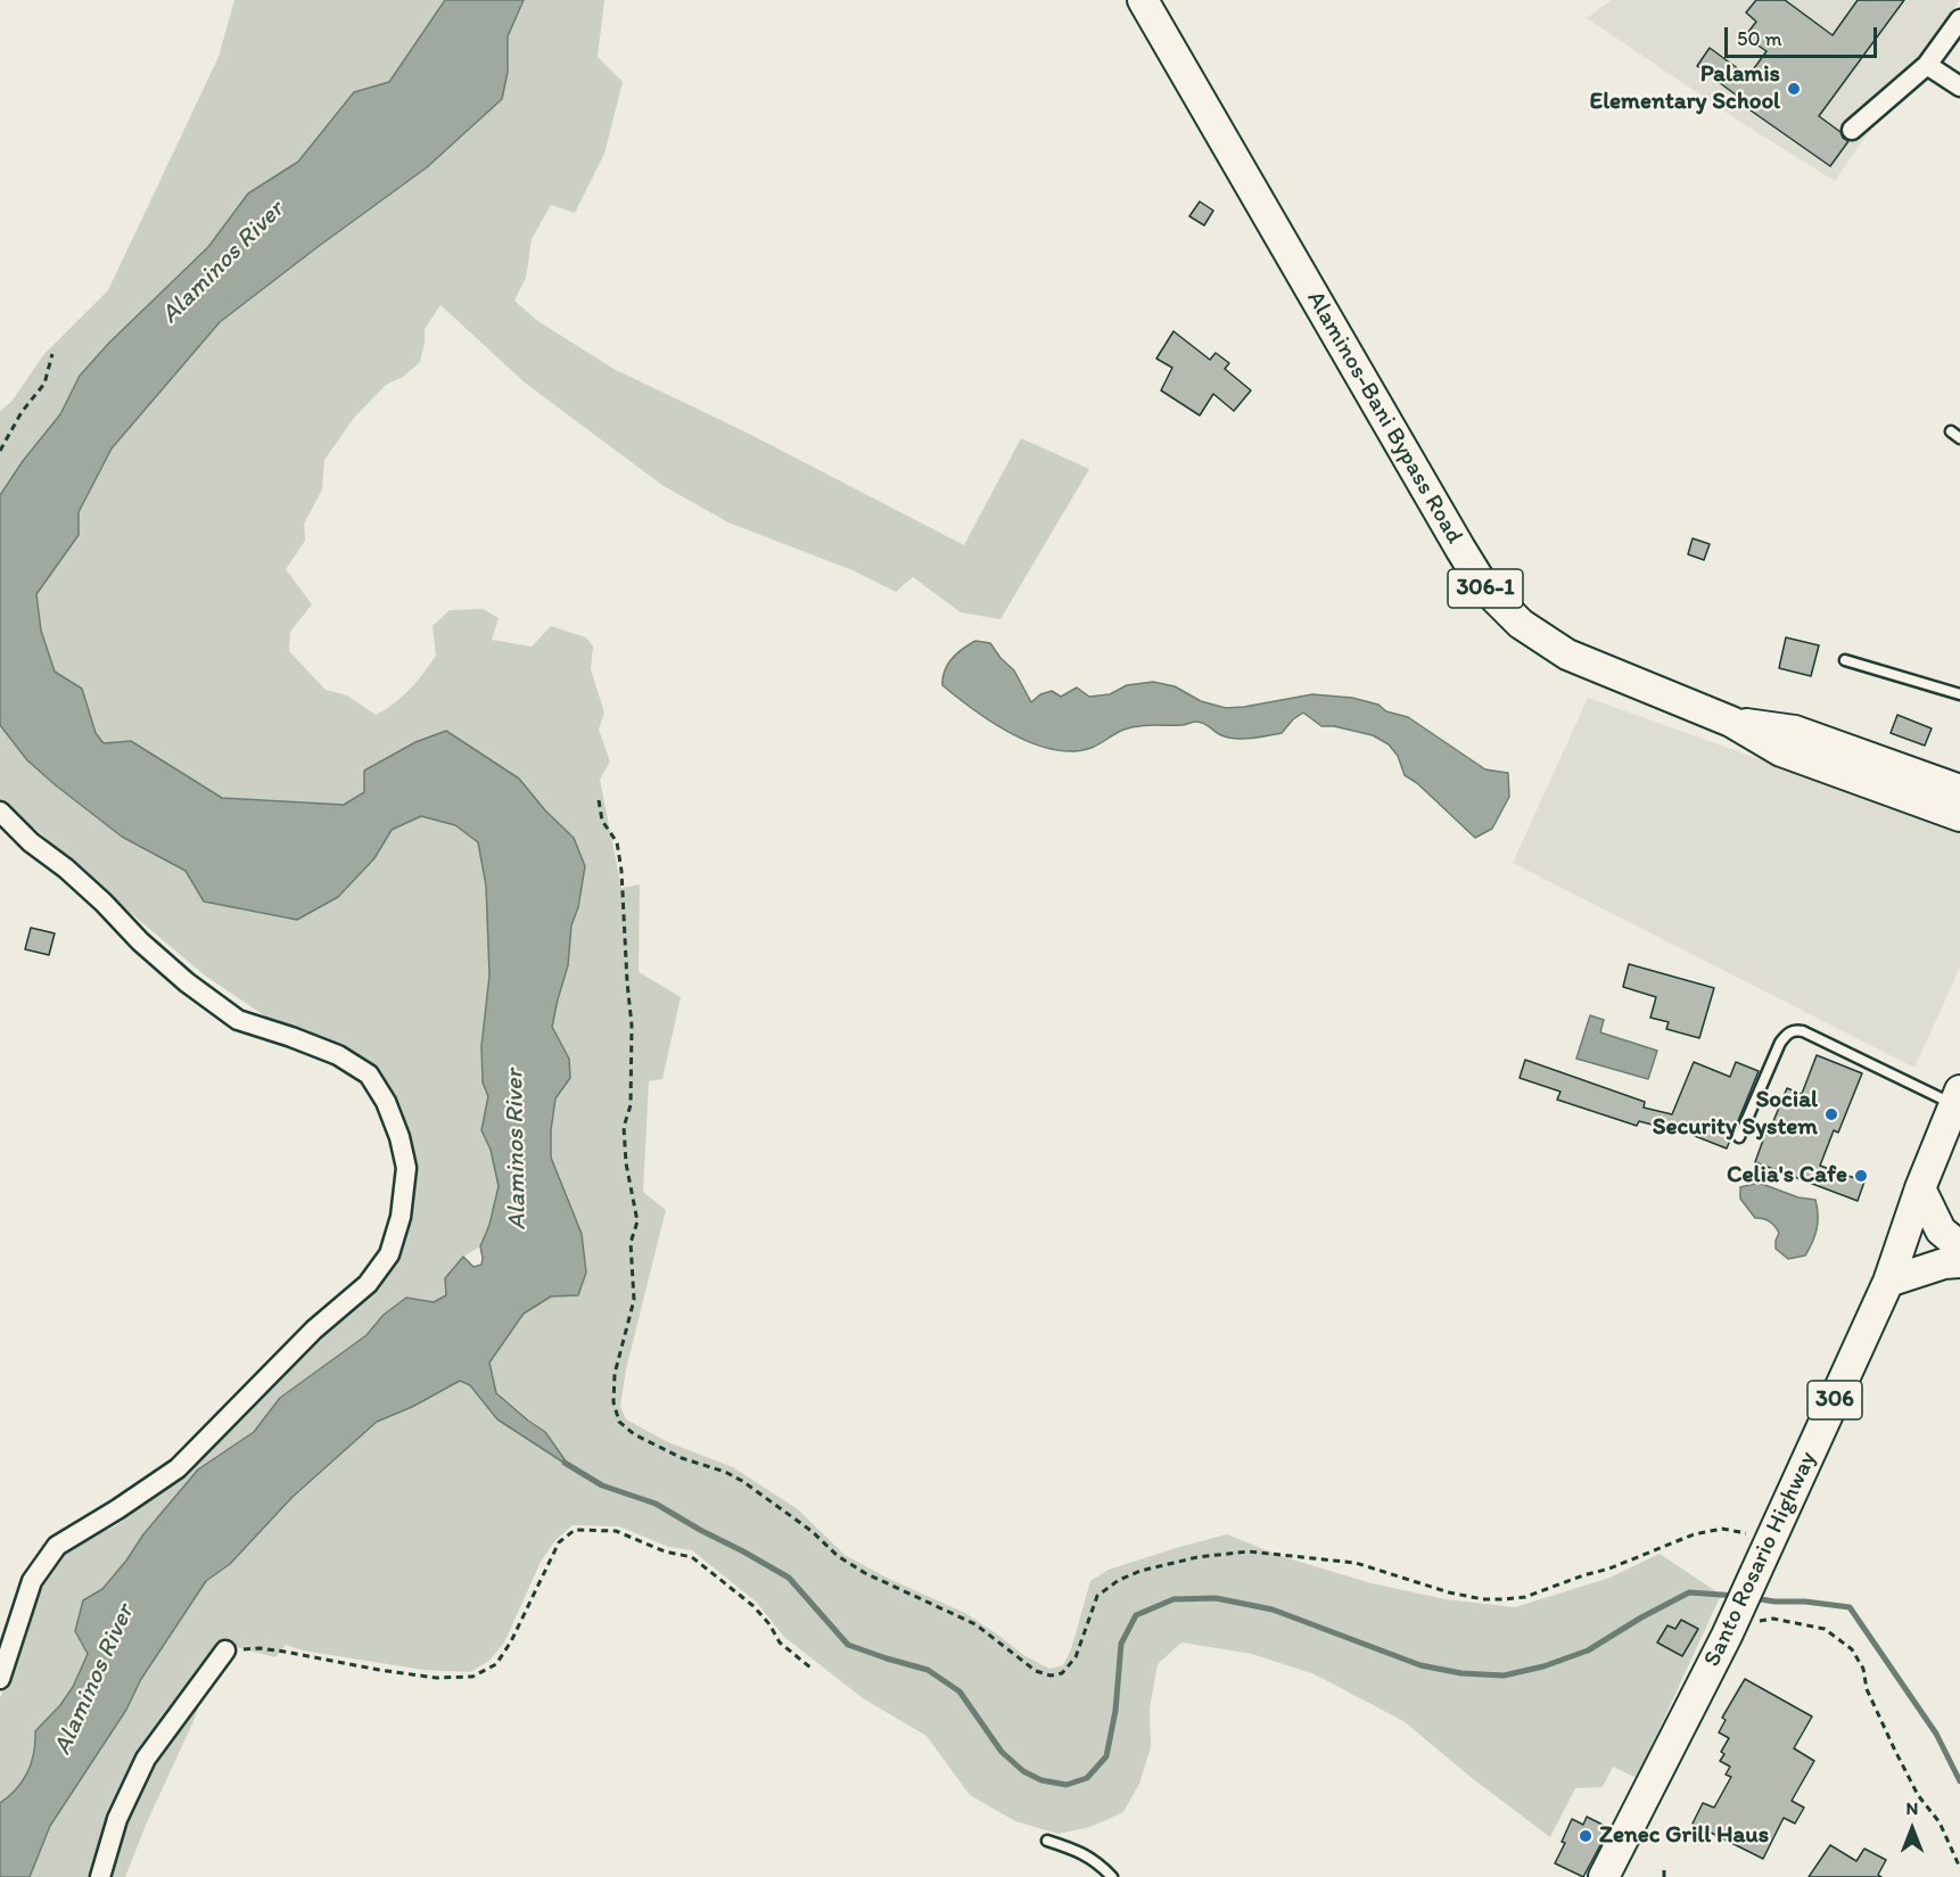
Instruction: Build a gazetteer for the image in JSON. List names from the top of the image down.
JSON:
{
  "streets": {
    "main road": [
      "Alaminos-Bani Bypass Road",
      "306-1",
      "306",
      "Santo Rosario Highway"
    ]
  },
  "crossings": [
    ["306", "Santo Rosario Highway"]
  ],
  "water": ["Alaminos River"],
  "places": [
    "Palamis Elementary School",
    "Social Security System",
    "Celia's Cafe",
    "Zenec Grill Haus"
  ],
  "scale_bar": "50 m",
  "north": "top"
}
